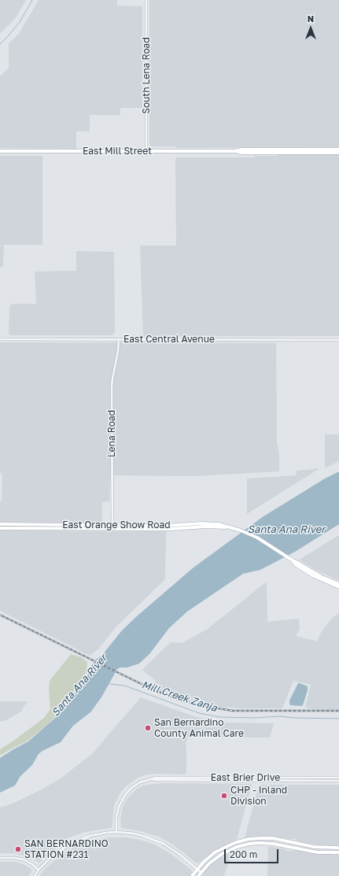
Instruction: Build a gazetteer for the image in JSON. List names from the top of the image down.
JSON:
{
  "streets": {
    "main road": ["East Mill Street", "East Orange Show Road"],
    "street": [
      "South Lena Road",
      "East Central Avenue",
      "Lena Road",
      "East Brier Drive"
    ]
  },
  "crossings": [
    ["South Lena Road", "East Mill Street"],
    ["East Central Avenue", "Lena Road"],
    ["Lena Road", "East Orange Show Road"]
  ],
  "water": ["Santa Ana River", "Mill Creek Zanja"],
  "places": ["San Bernardino County Animal Care", "CHP - Inland Division", "SAN BERNARDINO STATION #231"],
  "scale_bar": "200 m",
  "north": "top"
}
